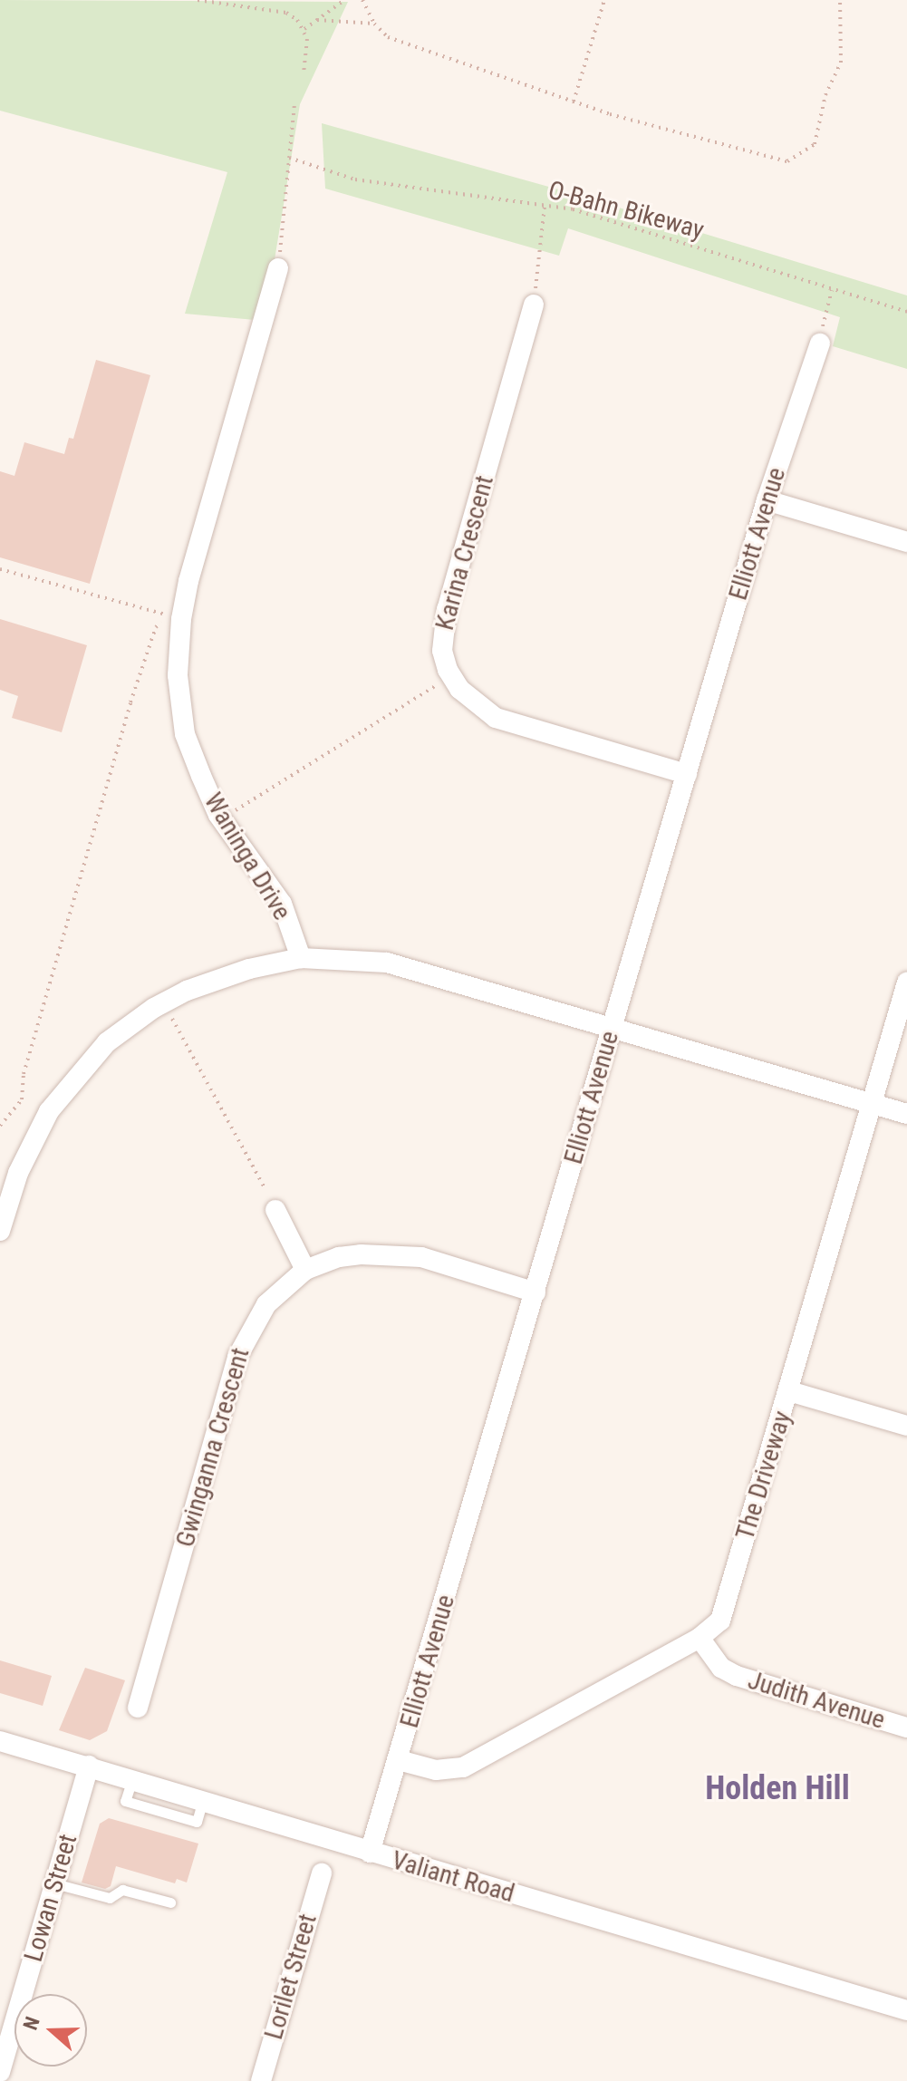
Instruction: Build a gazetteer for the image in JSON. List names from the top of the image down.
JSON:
{
  "streets": {
    "street": [
      "Elliott Avenue",
      "Karina Crescent",
      "Waninga Drive",
      "Gwinganna Crescent",
      "The Driveway",
      "Judith Avenue",
      "Valiant Road",
      "Lowan Street",
      "Lorilet Street"
    ],
    "path": ["O-Bahn Bikeway"]
  },
  "crossings": [
    ["Elliott Avenue", "Karina Crescent"],
    ["Elliott Avenue", "Gwinganna Crescent"],
    ["Elliott Avenue", "The Driveway"],
    ["Elliott Avenue", "Valiant Road"],
    ["The Driveway", "Judith Avenue"],
    ["Valiant Road", "Lowan Street"]
  ],
  "districts": ["Holden Hill"],
  "north": "left"
}
